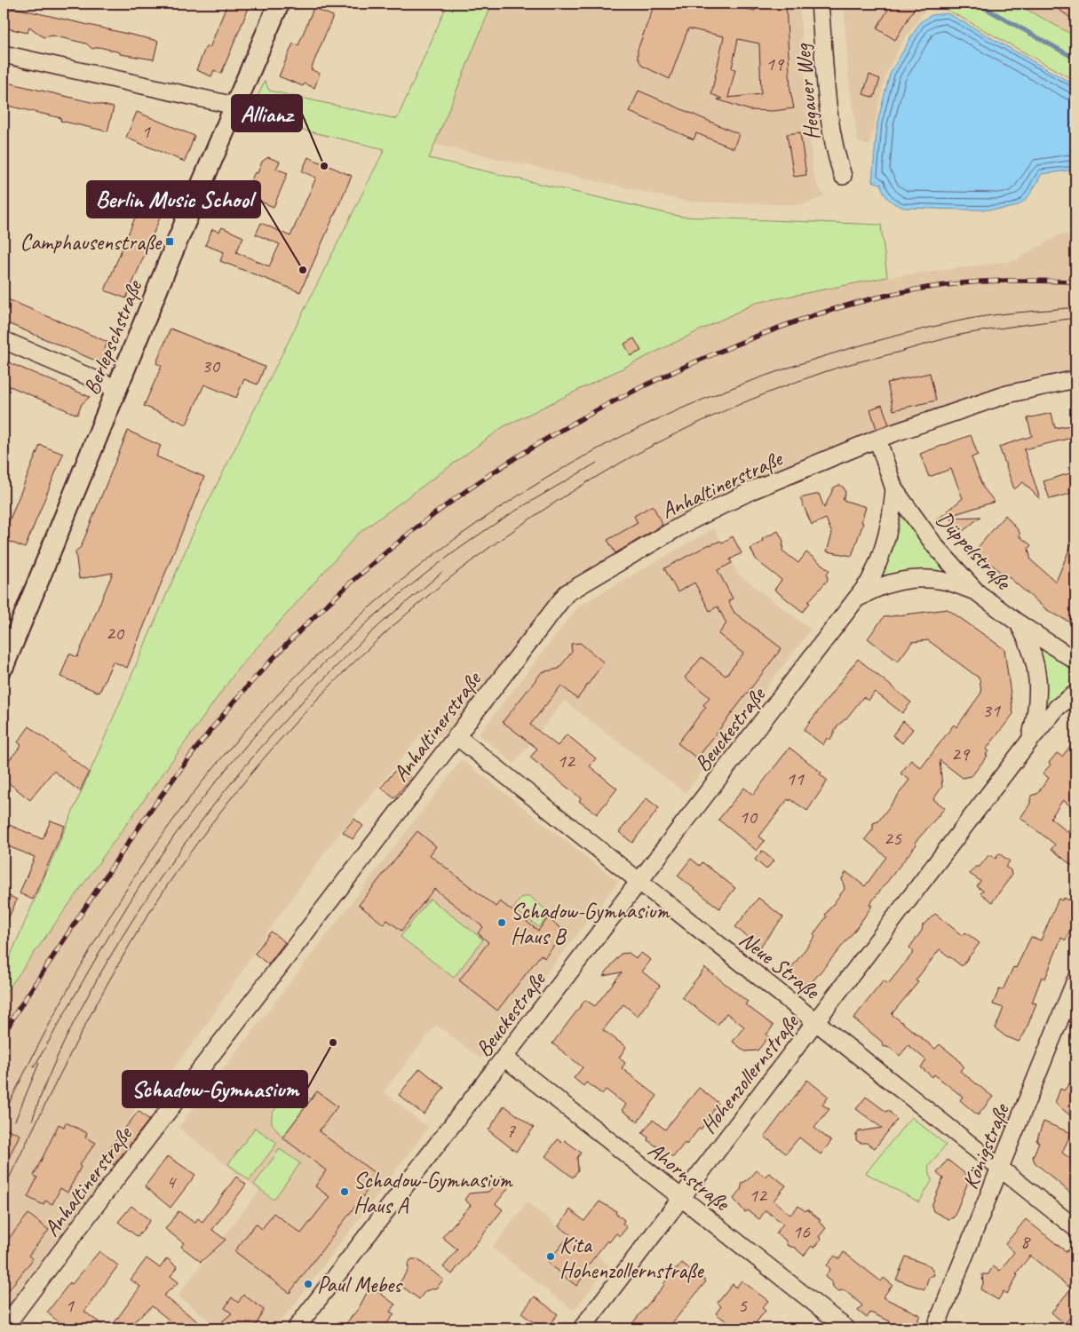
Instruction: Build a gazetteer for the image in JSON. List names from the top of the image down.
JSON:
{
  "streets": {
    "street": [
      "Hegauer Weg",
      "Berlepschstraße",
      "Anhaltinerstraße",
      "Düppelstraße",
      "Beuckestraße",
      "Neue Straße",
      "Hohenzollernstraße",
      "Königstraße",
      "Ahornstraße"
    ]
  },
  "crossings": [
    ["Anhaltinerstraße", "Düppelstraße"],
    ["Anhaltinerstraße", "Neue Straße"],
    ["Düppelstraße", "Beuckestraße"],
    ["Düppelstraße", "Hohenzollernstraße"],
    ["Beuckestraße", "Neue Straße"],
    ["Beuckestraße", "Ahornstraße"],
    ["Neue Straße", "Hohenzollernstraße"],
    ["Neue Straße", "Königstraße"],
    ["Hohenzollernstraße", "Ahornstraße"]
  ],
  "places": {
    "other": [
      "Allianz",
      "Berlin Music School",
      "Schadow-Gymnasium Haus B",
      "Schadow-Gymnasium",
      "Schadow-Gymnasium Haus A",
      "Kita Hohenzollernstraße",
      "Paul Mebes"
    ],
    "transit": ["Camphausenstraße"]
  },
  "house_numbers": [
    "19",
    "1",
    "30",
    "20",
    "31",
    "29",
    "12",
    "11",
    "10",
    "25",
    "7",
    "4",
    "12",
    "16",
    "8",
    "1",
    "5"
  ]
}
